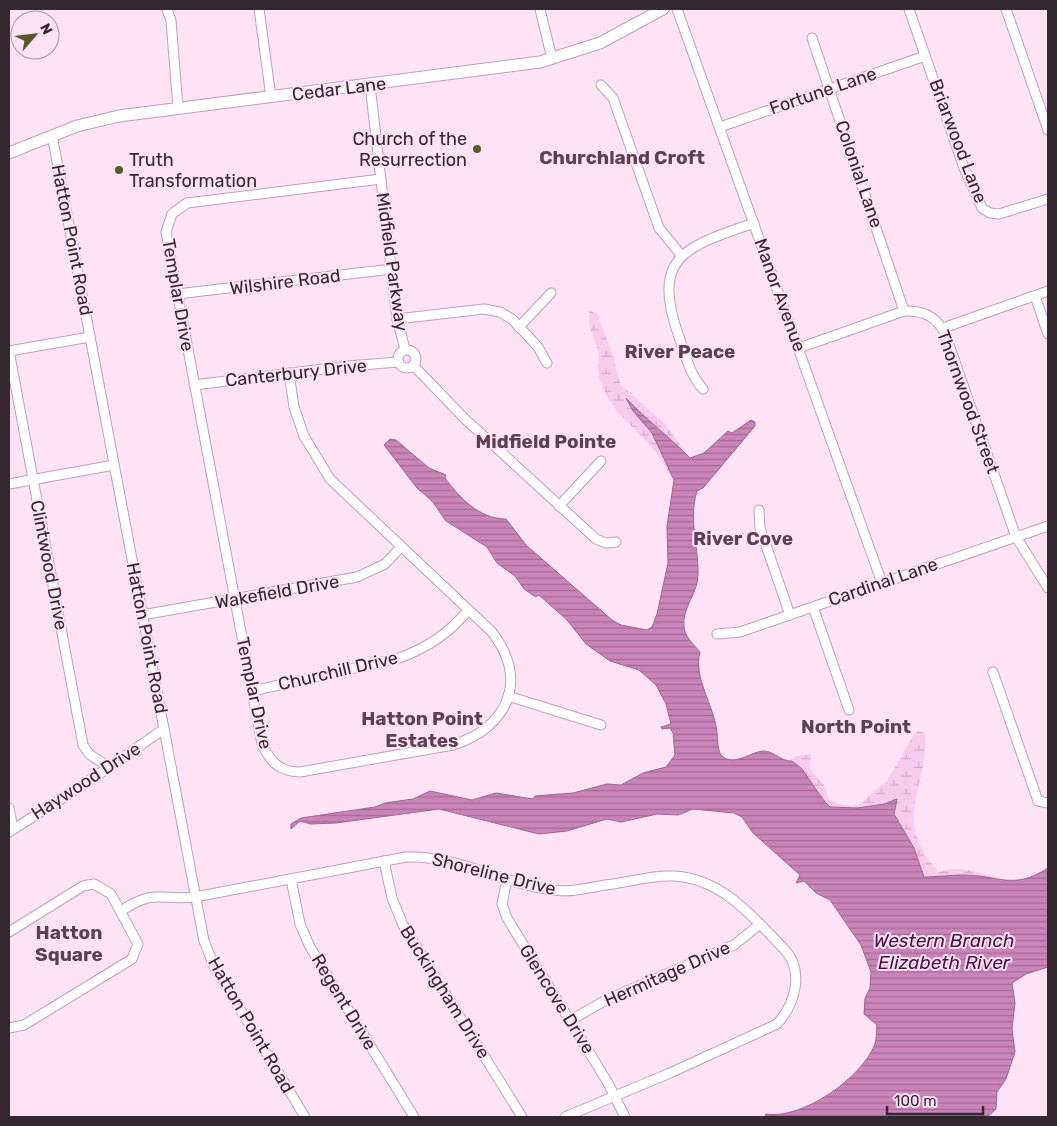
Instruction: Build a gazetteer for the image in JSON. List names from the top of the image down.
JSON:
{
  "streets": {
    "main road": ["Cedar Lane"],
    "street": [
      "Fortune Lane",
      "Briarwood Lane",
      "Colonial Lane",
      "Hatton Point Road",
      "Midfield Parkway",
      "Wilshire Road",
      "Templar Drive",
      "Manor Avenue",
      "Canterbury Drive",
      "Thornwood Street",
      "Clintwood Drive",
      "Cardinal Lane",
      "Wakefield Drive",
      "Churchill Drive",
      "Haywood Drive",
      "Shoreline Drive",
      "Hermitage Drive",
      "Buckingham Drive",
      "Glencove Drive",
      "Regent Drive"
    ]
  },
  "crossings": [
    ["Cedar Lane", "Hatton Point Road"],
    ["Cedar Lane", "Midfield Parkway"],
    ["Fortune Lane", "Briarwood Lane"],
    ["Fortune Lane", "Colonial Lane"],
    ["Fortune Lane", "Manor Avenue"],
    ["Colonial Lane", "Thornwood Street"],
    ["Hatton Point Road", "Wakefield Drive"],
    ["Hatton Point Road", "Haywood Drive"],
    ["Hatton Point Road", "Shoreline Drive"],
    ["Midfield Parkway", "Wilshire Road"],
    ["Midfield Parkway", "Templar Drive"],
    ["Midfield Parkway", "Canterbury Drive"],
    ["Wilshire Road", "Templar Drive"],
    ["Templar Drive", "Canterbury Drive"],
    ["Templar Drive", "Wakefield Drive"],
    ["Templar Drive", "Churchill Drive"],
    ["Manor Avenue", "Thornwood Street"],
    ["Manor Avenue", "Cardinal Lane"],
    ["Thornwood Street", "Cardinal Lane"],
    ["Clintwood Drive", "Haywood Drive"],
    ["Shoreline Drive", "Hermitage Drive"],
    ["Shoreline Drive", "Buckingham Drive"],
    ["Shoreline Drive", "Glencove Drive"],
    ["Shoreline Drive", "Regent Drive"],
    ["Hermitage Drive", "Glencove Drive"]
  ],
  "districts": [
    "Churchland Croft",
    "River Peace",
    "Midfield Pointe",
    "River Cove",
    "Hatton Point Estates",
    "North Point",
    "Hatton Square"
  ],
  "water": ["Western Branch Elizabeth River"],
  "places": ["Church of the Resurrection", "Truth Transformation"],
  "scale_bar": "100 m",
  "north": "top right"
}
